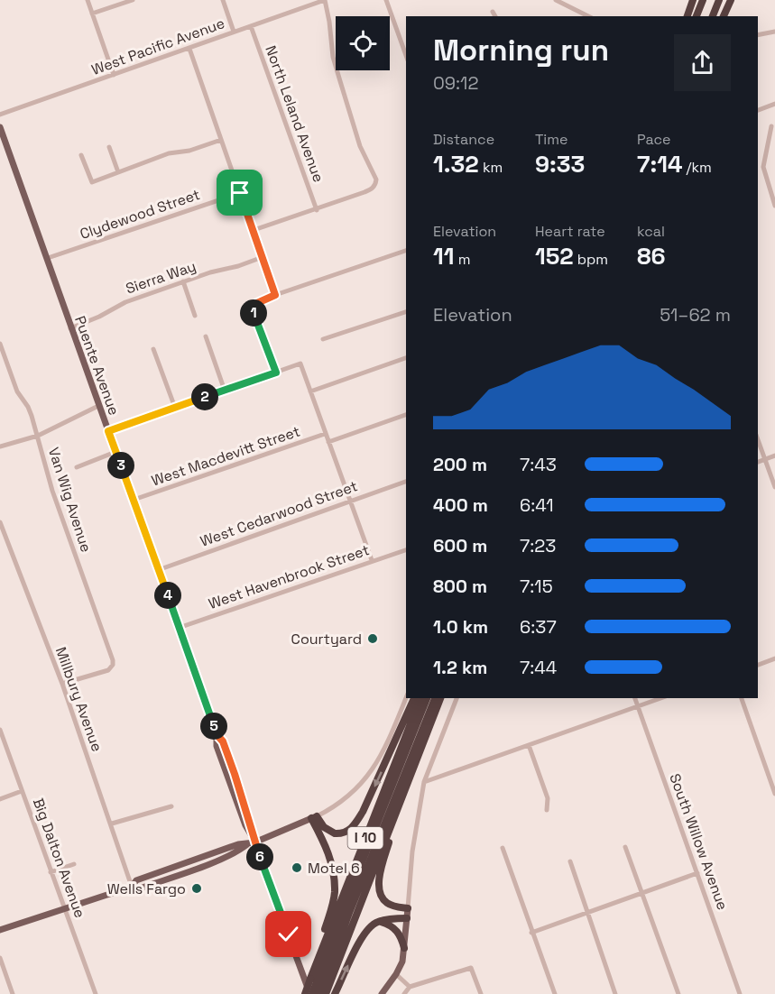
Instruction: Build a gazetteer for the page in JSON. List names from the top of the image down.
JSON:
{
  "streets": {
    "highway": ["I 10"],
    "main road": ["Puente Avenue"],
    "street": [
      "West Pacific Avenue",
      "North Leland Avenue",
      "Clydewood Street",
      "Sierra Way",
      "West Macdevitt Street",
      "Van Wig Avenue",
      "West Cedarwood Street",
      "West Havenbrook Street",
      "Millbury Avenue",
      "South Willow Avenue",
      "Big Dalton Avenue"
    ]
  },
  "crossings": [
    ["West Pacific Avenue", "North Leland Avenue"],
    ["Clydewood Street", "Puente Avenue"],
    ["Sierra Way", "Puente Avenue"],
    ["Puente Avenue", "West Macdevitt Street"],
    ["Puente Avenue", "West Cedarwood Street"],
    ["Puente Avenue", "West Havenbrook Street"],
    ["Van Wig Avenue", "Millbury Avenue"]
  ],
  "places": ["Courtyard", "Motel 6", "Wells Fargo"],
  "page": {
    "heading": ["Morning run", "09:12"],
    "stats": [
      ["Distance", "1.32 km"],
      ["Time", "9:33"],
      ["Pace", "7:14 /km"],
      ["Elevation", "11 m"],
      ["Heart rate", "152 bpm"],
      ["kcal", "86"]
    ],
    "chart": ["Elevation", "51–62 m"],
    "pins": [
      "1",
      "2",
      "3",
      "4",
      "5",
      "6"
    ],
    "list": [
      {
        "name": "200 m",
        "note": "7:43"
      },
      {
        "name": "400 m",
        "note": "6:41"
      },
      {
        "name": "600 m",
        "note": "7:23"
      },
      {
        "name": "800 m",
        "note": "7:15"
      },
      {
        "name": "1.0 km",
        "note": "6:37"
      },
      {
        "name": "1.2 km",
        "note": "7:44"
      }
    ]
  }
}
